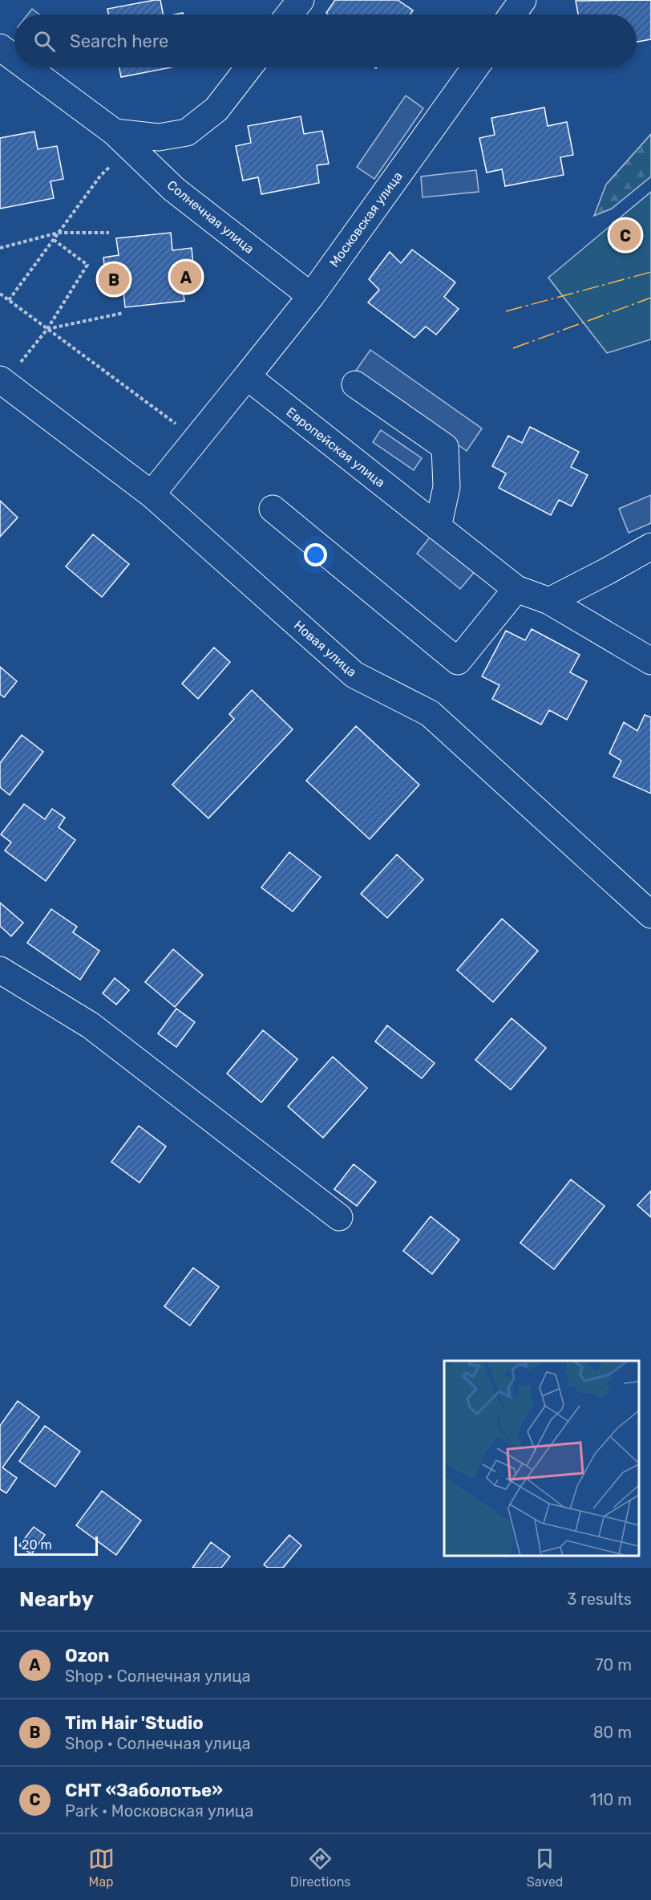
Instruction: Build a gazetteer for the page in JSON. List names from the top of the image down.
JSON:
{
  "streets": {
    "street": [
      "Солнечная улица",
      "Московская улица",
      "Европейская улица",
      "Новая улица"
    ]
  },
  "crossings": [
    ["Солнечная улица", "Московская улица"],
    ["Московская улица", "Европейская улица"]
  ],
  "scale_bar": "20 m",
  "page": {
    "search": "Search here",
    "pins": ["C", "A", "B"],
    "scale": "20 m",
    "heading": ["Nearby", "3 results"],
    "list": [
      {
        "mark": "A",
        "name": "Ozon",
        "note": "Shop · Солнечная улица",
        "value": "70 m"
      },
      {
        "mark": "B",
        "name": "Tim Hair 'Studio",
        "note": "Shop · Солнечная улица",
        "value": "80 m"
      },
      {
        "mark": "C",
        "name": "СНТ «Заболотье»",
        "note": "Park · Московская улица",
        "value": "110 m"
      }
    ],
    "nav": ["Map", "Directions", "Saved"]
  }
}
